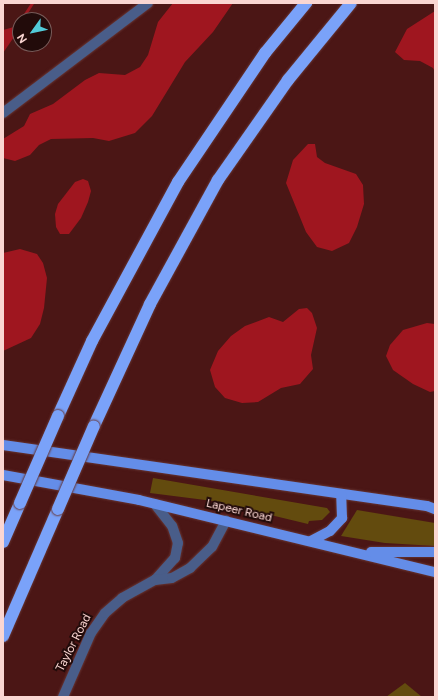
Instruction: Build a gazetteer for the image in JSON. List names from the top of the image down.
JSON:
{
  "streets": {
    "main road": ["Lapeer Road"],
    "street": ["Taylor Road"]
  },
  "crossings": [
    ["Lapeer Road", "Taylor Road"]
  ],
  "north": "bottom left"
}
